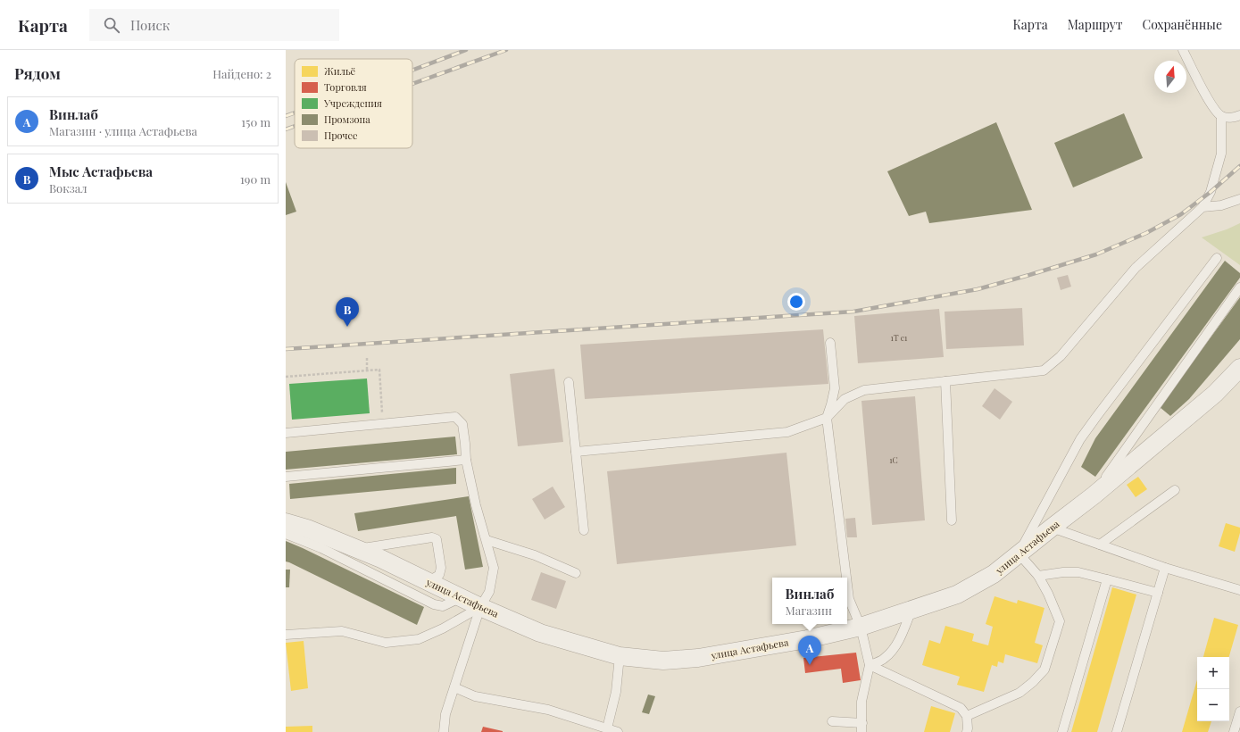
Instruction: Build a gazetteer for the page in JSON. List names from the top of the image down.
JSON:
{
  "streets": {
    "street": ["улица Астафьева"]
  },
  "house_numbers": ["1Т с1", "1С"],
  "legend": [
    "Жильё",
    "Торговля",
    "Учреждения",
    "Промзона",
    "Прочее"
  ],
  "north": "top",
  "page": {
    "header": "Карта",
    "search": "Поиск",
    "nav": ["Карта", "Маршрут", "Сохранённые"],
    "heading": ["Рядом", "Найдено: 2"],
    "list": [
      {
        "mark": "A",
        "name": "Винлаб",
        "note": "Магазин · улица Астафьева",
        "value": "150 m"
      },
      {
        "mark": "B",
        "name": "Мыс Астафьева",
        "note": "Вокзал",
        "value": "190 m"
      }
    ],
    "pins": ["B", "A"],
    "popup": ["Винлаб", "Магазин"],
    "map_buttons": ["+", "−"]
  }
}
